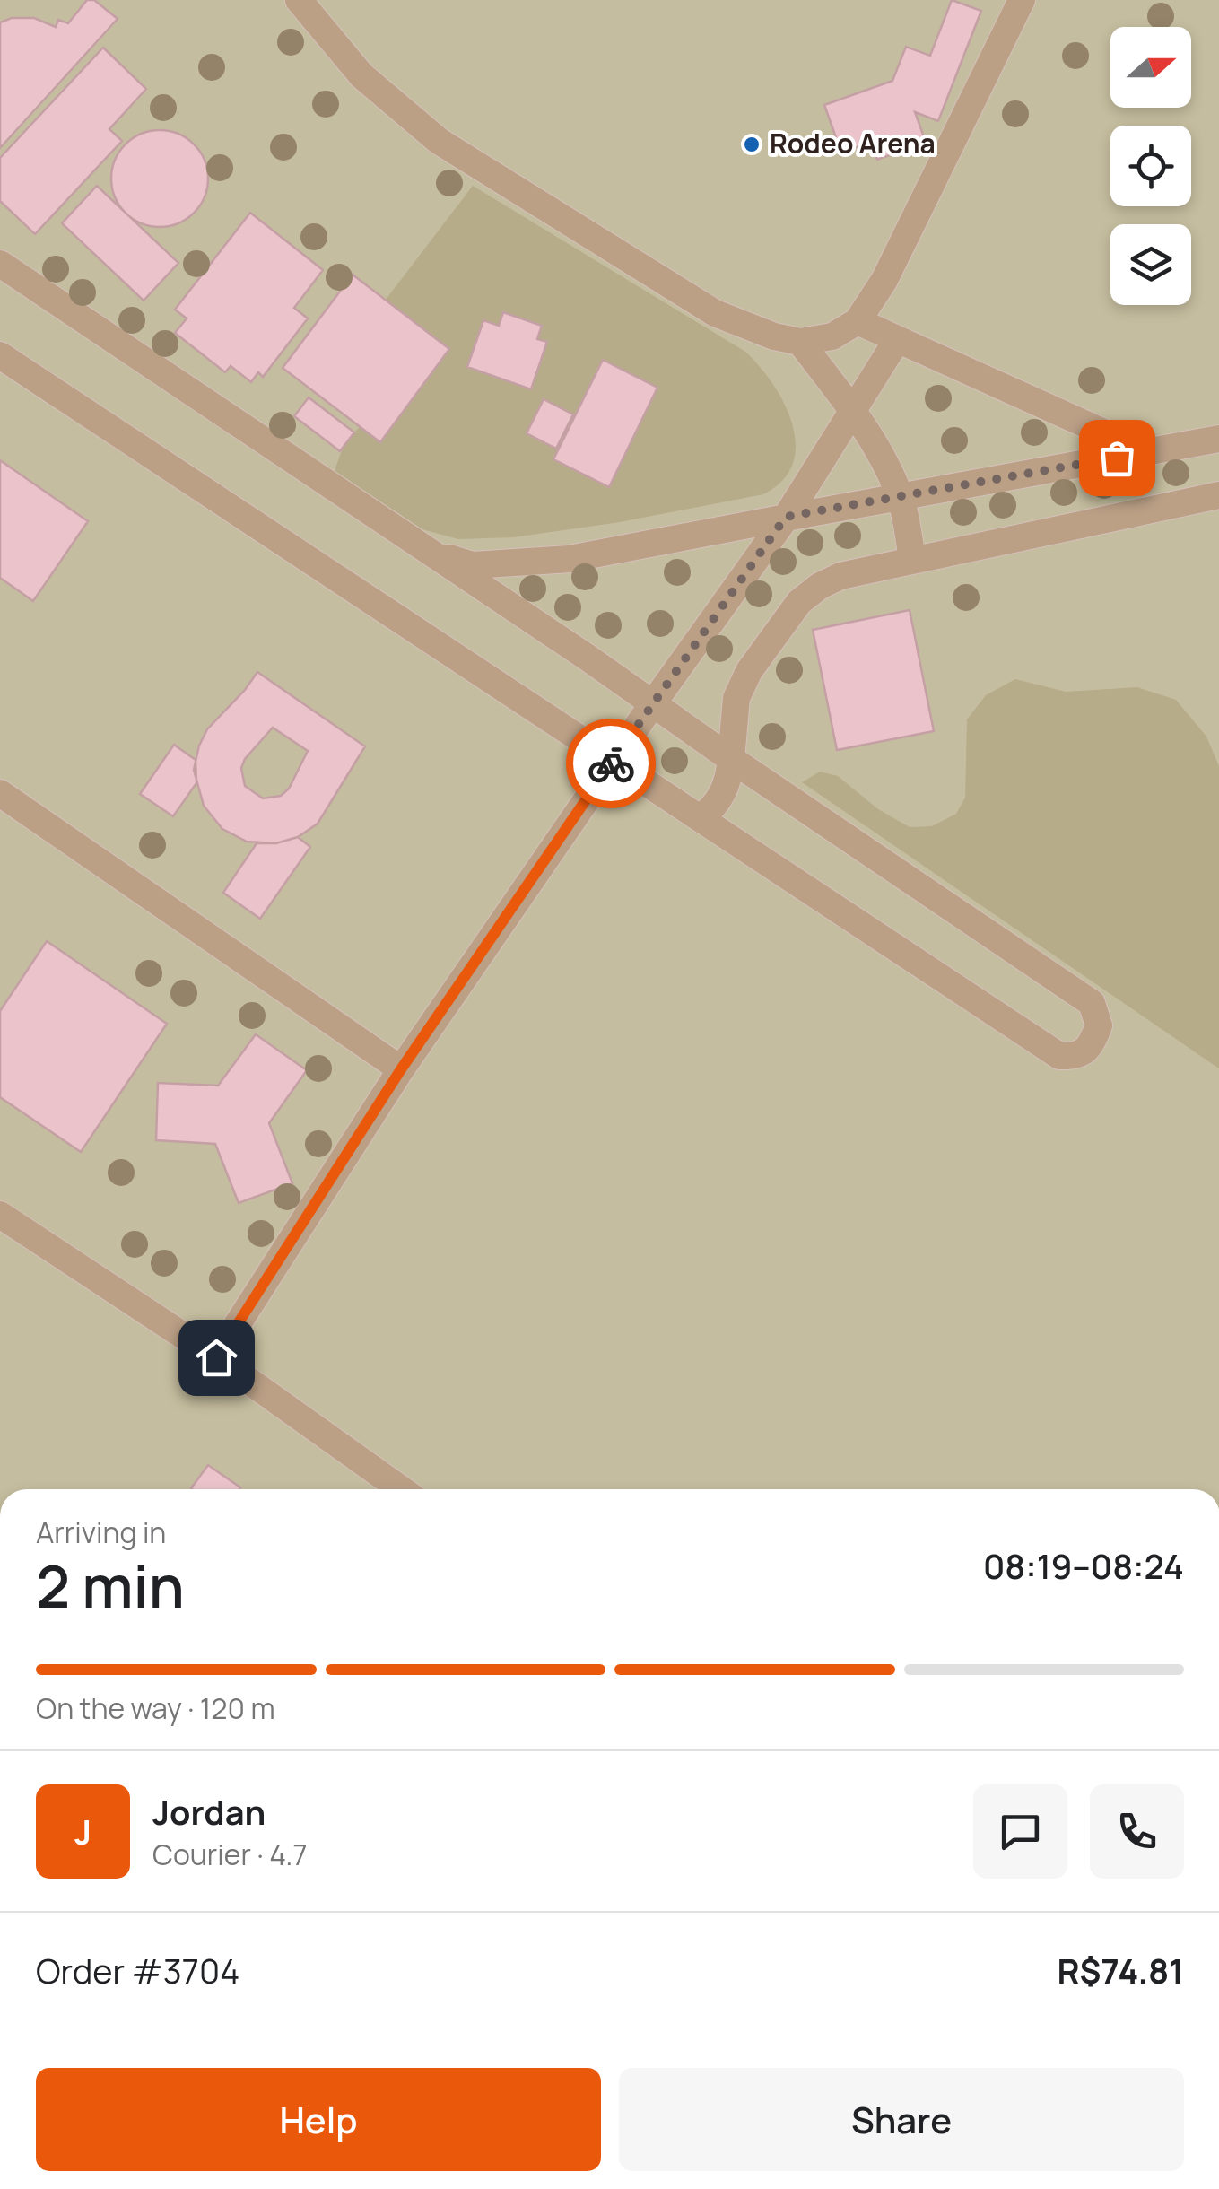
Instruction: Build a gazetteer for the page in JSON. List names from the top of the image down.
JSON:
{
  "places": ["Rodeo Arena"],
  "north": "right",
  "page": {
    "heading": ["2 min", "Arriving in", "08:19–08:24"],
    "panel": [
      "Jordan",
      "Courier · 4.7",
      "Order #3704",
      "R$74.81"
    ],
    "bar": "On the way · 120 m",
    "round": "J",
    "buttons": ["Help", "Share"]
  }
}
